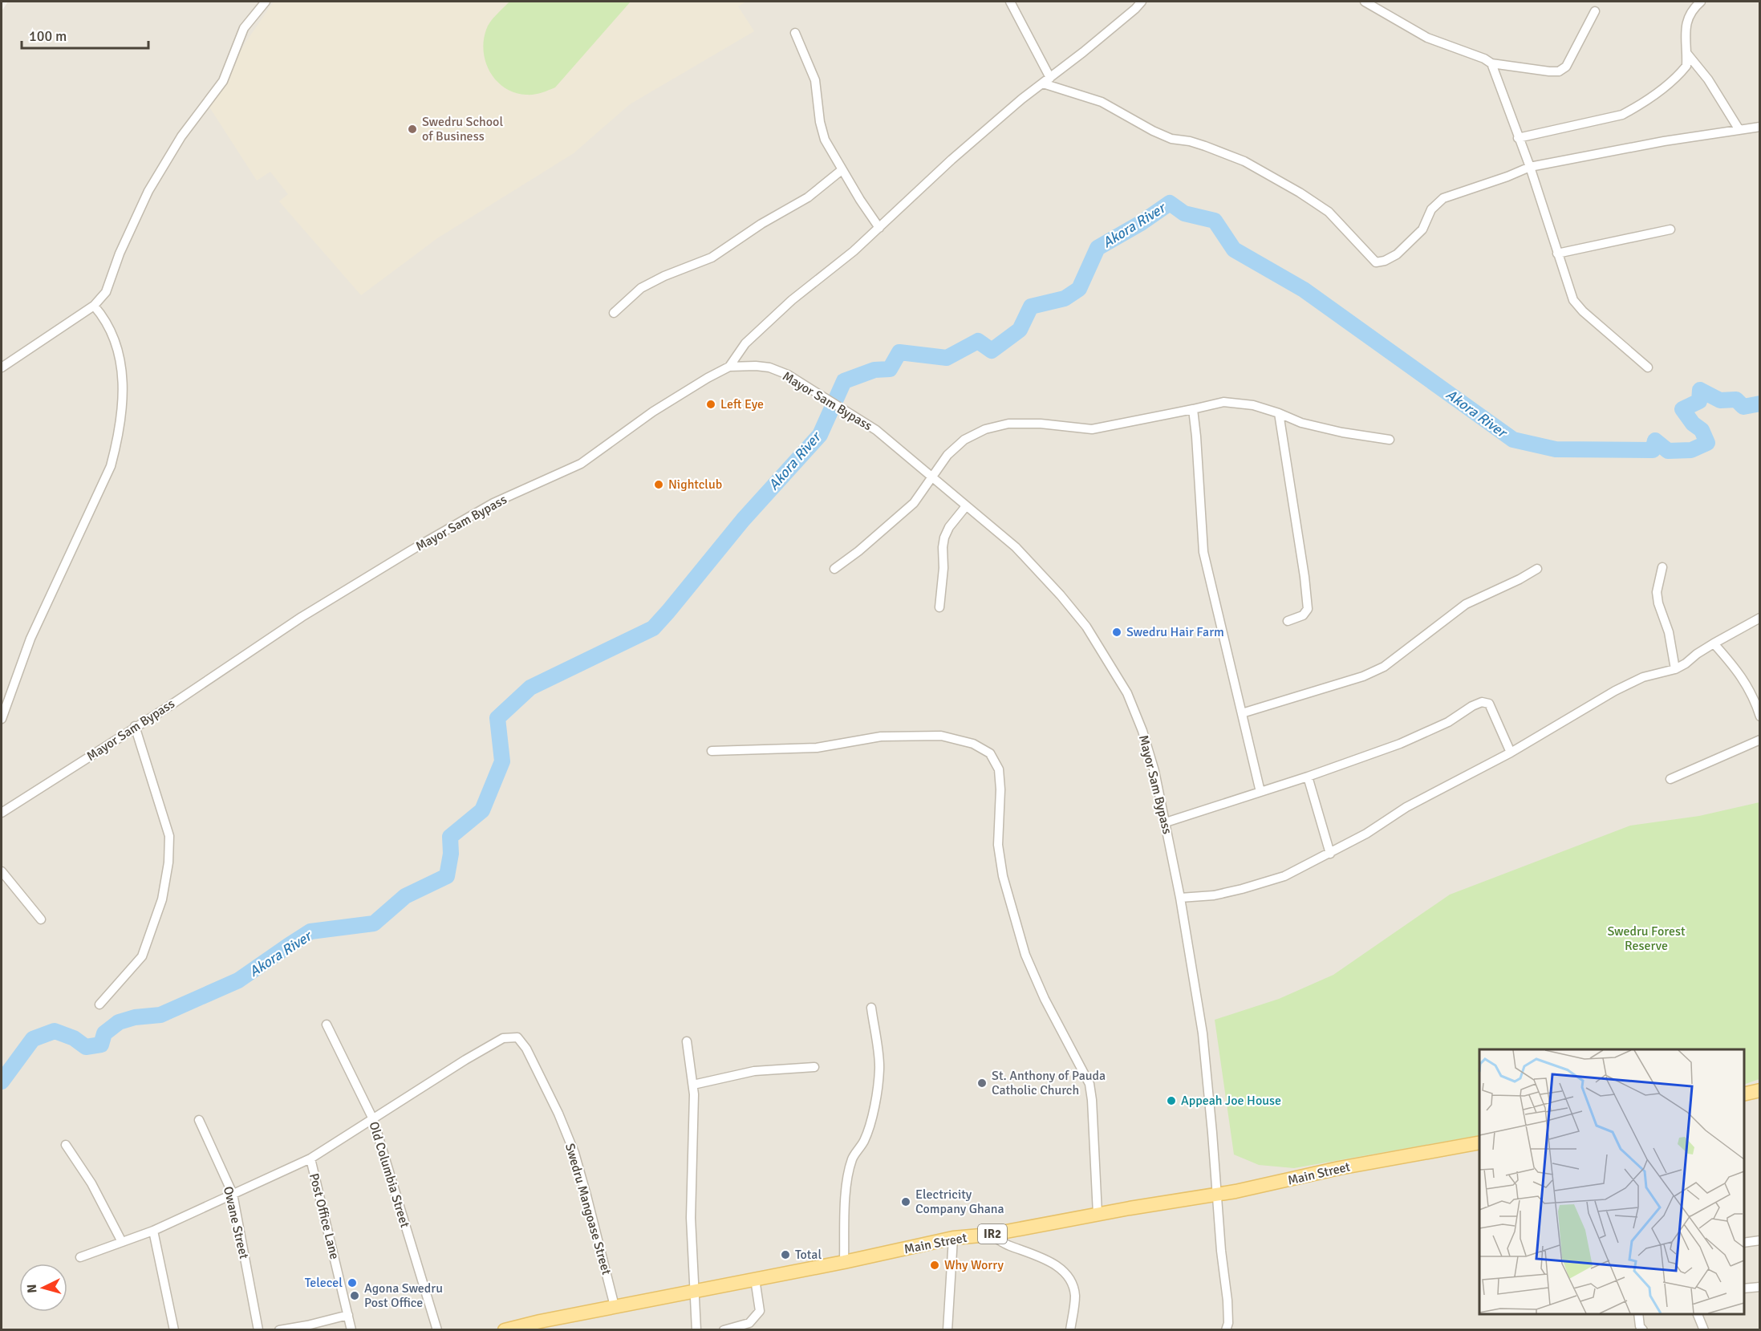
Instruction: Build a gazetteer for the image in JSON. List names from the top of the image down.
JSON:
{
  "streets": {
    "main road": ["Main Street", "IR2"],
    "street": [
      "Mayor Sam Bypass",
      "Old Columbia Street",
      "Swedru Mangoase Street",
      "Post Office Lane",
      "Owane Street"
    ]
  },
  "crossings": [
    ["Mayor Sam Bypass", "Main Street"],
    ["Main Street", "Swedru Mangoase Street"],
    ["Old Columbia Street", "Swedru Mangoase Street"]
  ],
  "water": ["Akora River"],
  "parks": ["Swedru Forest Reserve"],
  "places": [
    "Swedru School of Business",
    "Left Eye",
    "Nightclub",
    "Swedru Hair Farm",
    "St. Anthony of Pauda Catholic Church",
    "Appeah Joe House",
    "Electricity Company Ghana",
    "Total",
    "Why Worry",
    "Telecel",
    "Agona Swedru Post Office"
  ],
  "scale_bar": "100 m",
  "north": "left"
}
